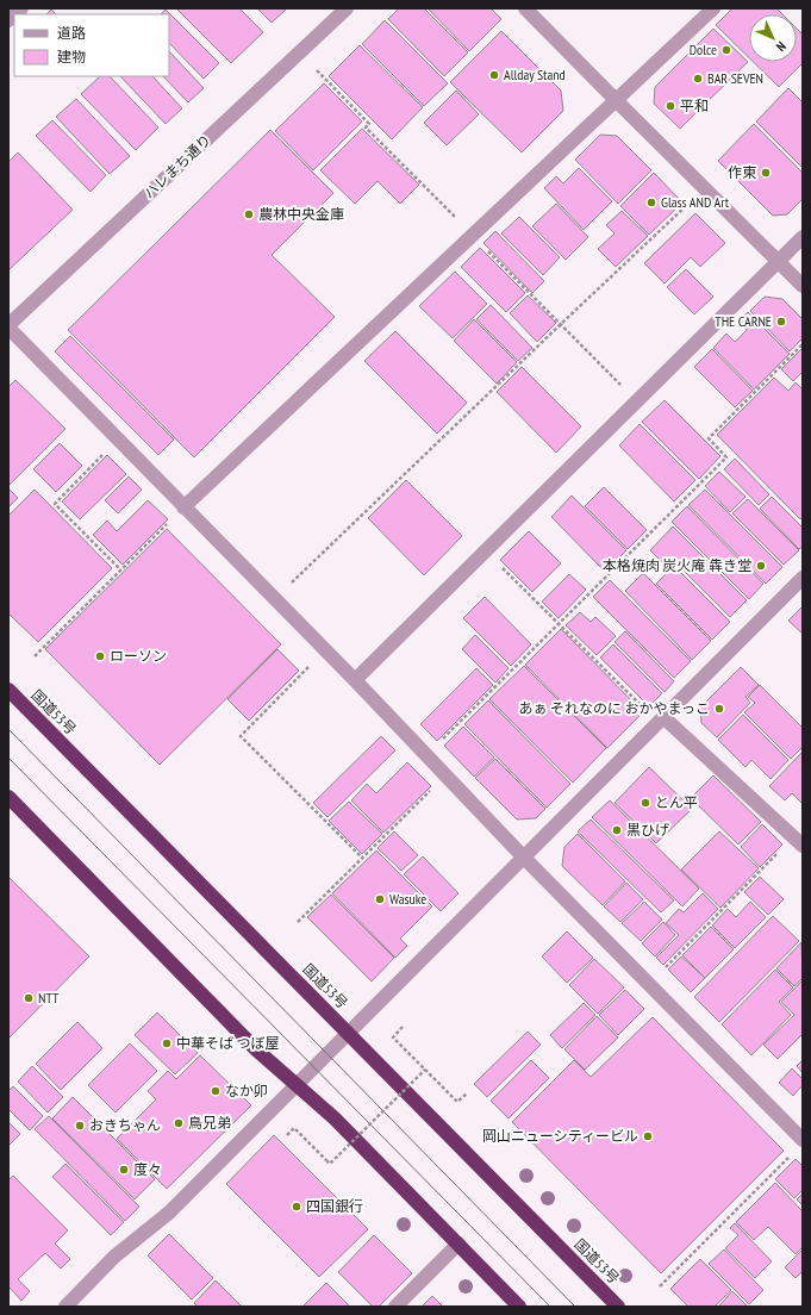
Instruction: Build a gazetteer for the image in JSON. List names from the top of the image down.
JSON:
{
  "streets": {
    "highway": ["国道53号"],
    "street": ["ハレまち通り"]
  },
  "places": [
    "Dolce",
    "Allday Stand",
    "BAR SEVEN",
    "平和",
    "作東",
    "Glass AND Art",
    "農林中央金庫",
    "THE CARNE",
    "本格焼肉 炭火庵 犇き堂",
    "ローソン",
    "あぁ それなのに おかやまっこ",
    "とん平",
    "黒ひげ",
    "Wasuke",
    "NTT",
    "中華そば つぼ屋",
    "なか卯",
    "鳥兄弟",
    "おきちゃん",
    "岡山ニューシティービル",
    "度々",
    "四国銀行"
  ],
  "legend": ["道路", "建物"],
  "north": "bottom right"
}
